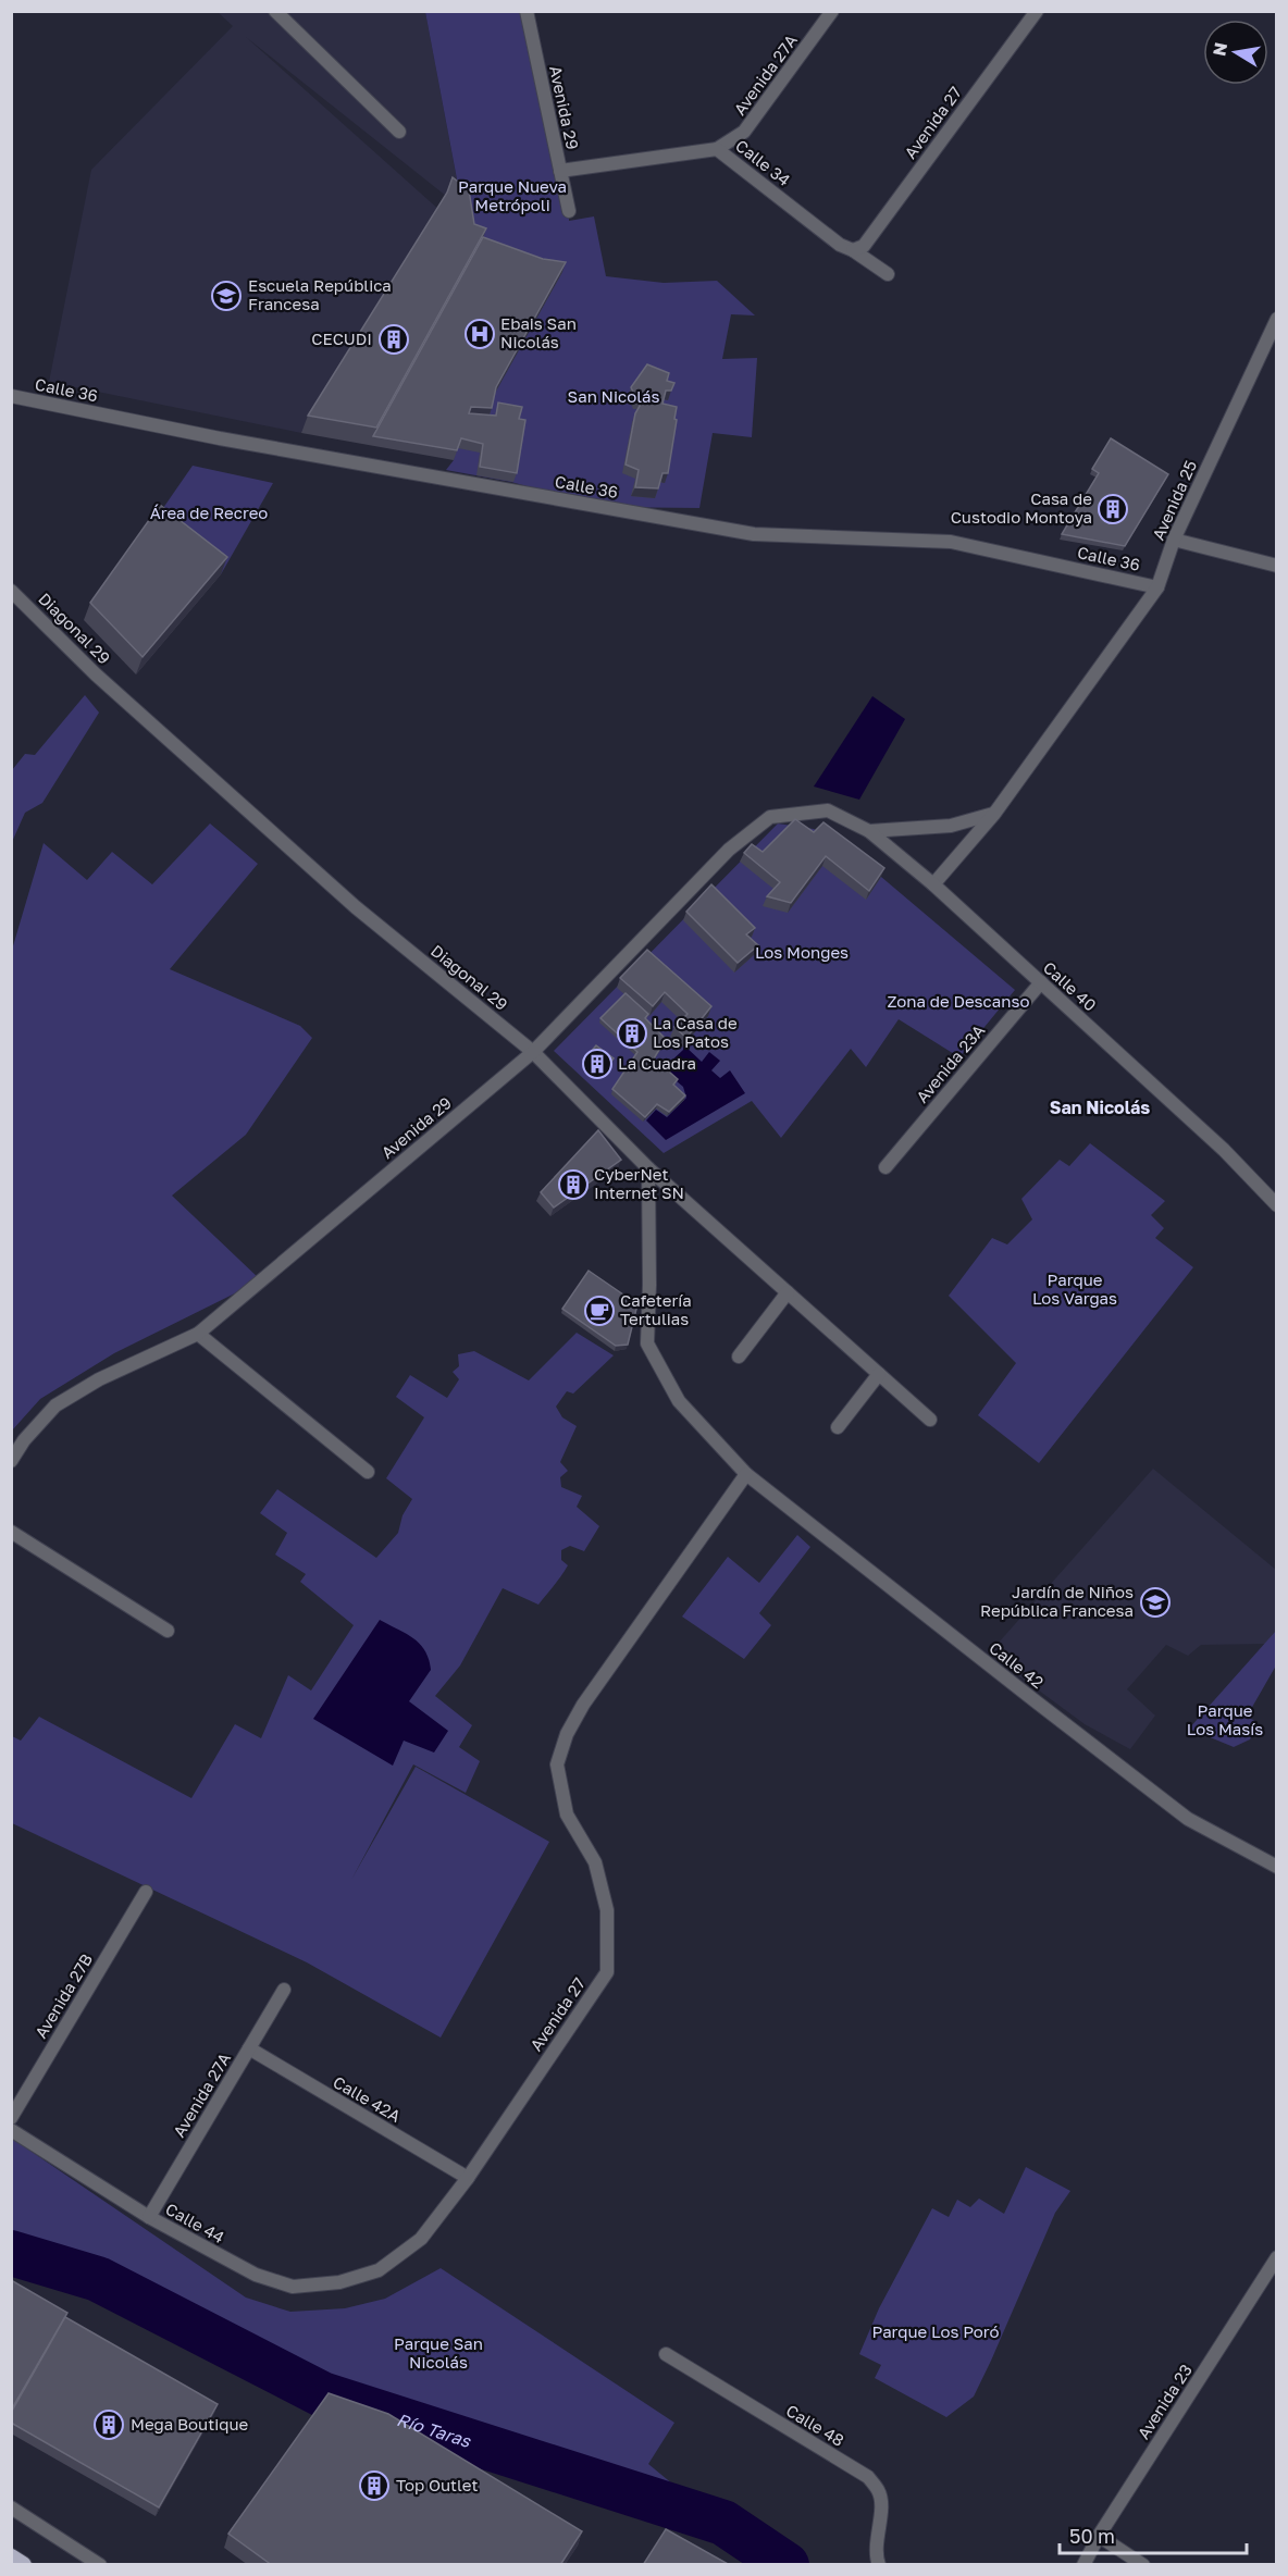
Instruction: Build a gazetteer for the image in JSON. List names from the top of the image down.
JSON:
{
  "streets": {
    "street": [
      "Avenida 27A",
      "Avenida 29",
      "Avenida 27",
      "Calle 34",
      "Calle 36",
      "Avenida 25",
      "Diagonal 29",
      "Calle 40",
      "Avenida 23A",
      "Calle 42",
      "Avenida 27B",
      "Calle 42A",
      "Calle 44",
      "Avenida 23",
      "Calle 48"
    ]
  },
  "crossings": [
    ["Avenida 27A", "Calle 34"],
    ["Avenida 27A", "Calle 42A"],
    ["Avenida 27A", "Calle 44"],
    ["Avenida 29", "Calle 34"],
    ["Avenida 29", "Diagonal 29"],
    ["Avenida 29", "Calle 40"],
    ["Avenida 27", "Calle 34"],
    ["Avenida 27", "Calle 42"],
    ["Avenida 27", "Calle 42A"],
    ["Avenida 27", "Calle 44"],
    ["Calle 36", "Avenida 25"],
    ["Avenida 25", "Calle 40"],
    ["Calle 40", "Avenida 23A"]
  ],
  "districts": ["San Nicolás"],
  "water": ["Río Taras"],
  "parks": [
    "Parque Nueva Metrópoli",
    "San Nicolás",
    "Área de Recreo",
    "Los Monges",
    "Zona de Descanso",
    "Parque Los Vargas",
    "Parque Los Masís",
    "Parque Los Poró",
    "Parque San Nicolás"
  ],
  "places": {
    "school or university": ["Escuela República Francesa", "Jardín de Niños República Francesa"],
    "hospital": ["Ebais San Nicolás"],
    "building": [
      "CECUDI",
      "Casa de Custodio Montoya",
      "La Casa de Los Patos",
      "La Cuadra",
      "CyberNet Internet SN",
      "Mega Boutique",
      "Top Outlet"
    ],
    "cafe": ["Cafetería Tertulias"]
  },
  "scale_bar": "50 m",
  "north": "left"
}
